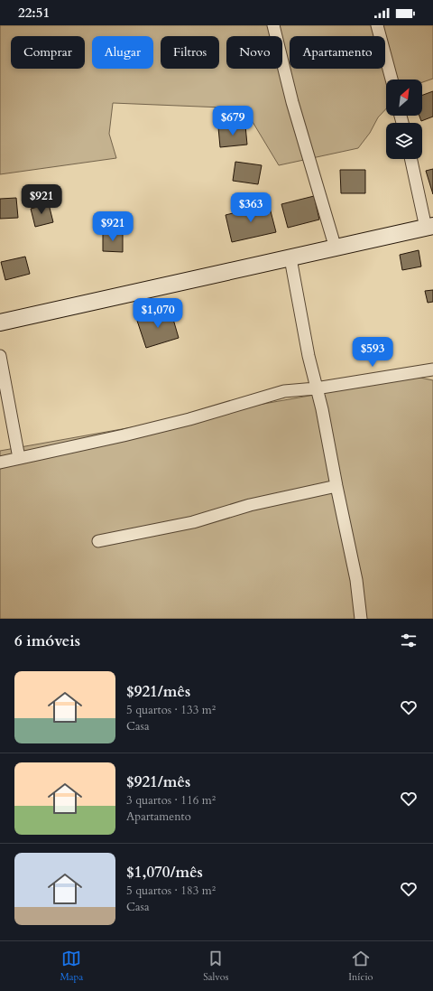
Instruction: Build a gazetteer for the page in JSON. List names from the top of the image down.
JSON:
{
  "north": "top right",
  "page": {
    "status": "22:51",
    "chip": [
      "Comprar",
      "Alugar",
      "Filtros",
      "Novo",
      "Apartamento"
    ],
    "price": [
      "$679",
      "$921",
      "$363",
      "$921",
      "$1,070",
      "$593"
    ],
    "heading": "6 imóveis",
    "list": [
      {
        "name": "$921/mês",
        "note": "5 quartos · 133 m² · Casa"
      },
      {
        "name": "$921/mês",
        "note": "3 quartos · 116 m² · Apartamento"
      },
      {
        "name": "$1,070/mês",
        "note": "5 quartos · 183 m² · Casa"
      }
    ],
    "tabs": ["Mapa", "Salvos", "Início"]
  }
}
